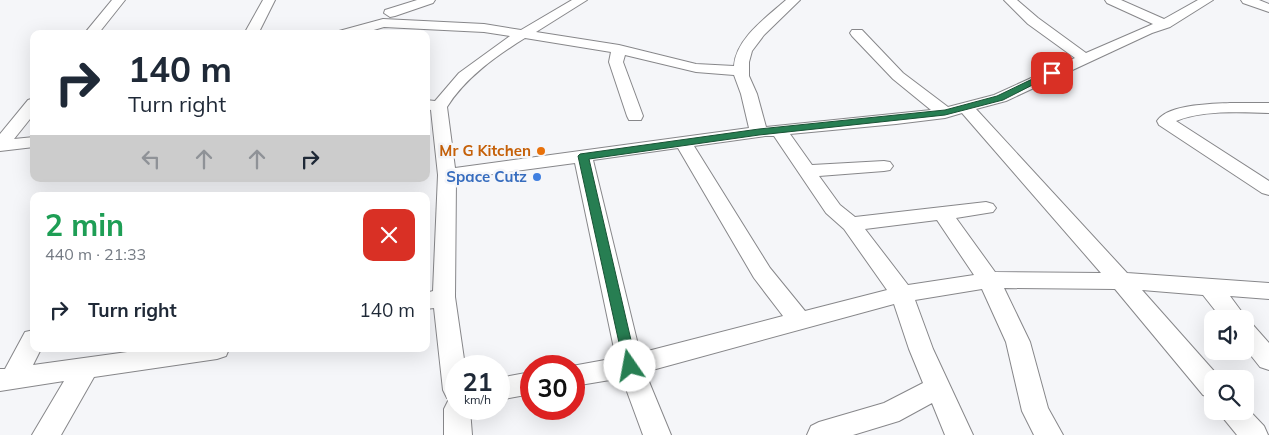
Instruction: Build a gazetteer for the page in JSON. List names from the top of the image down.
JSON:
{
  "places": ["Mr G Kitchen", "Space Cutz"],
  "page": {
    "turn": ["140 m", "Turn right"],
    "heading": ["2 min", "440 m · 21:33"],
    "list": [
      {
        "name": "Turn right",
        "value": "140 m"
      }
    ],
    "speed": "21 km/h",
    "limit": "30"
  }
}
